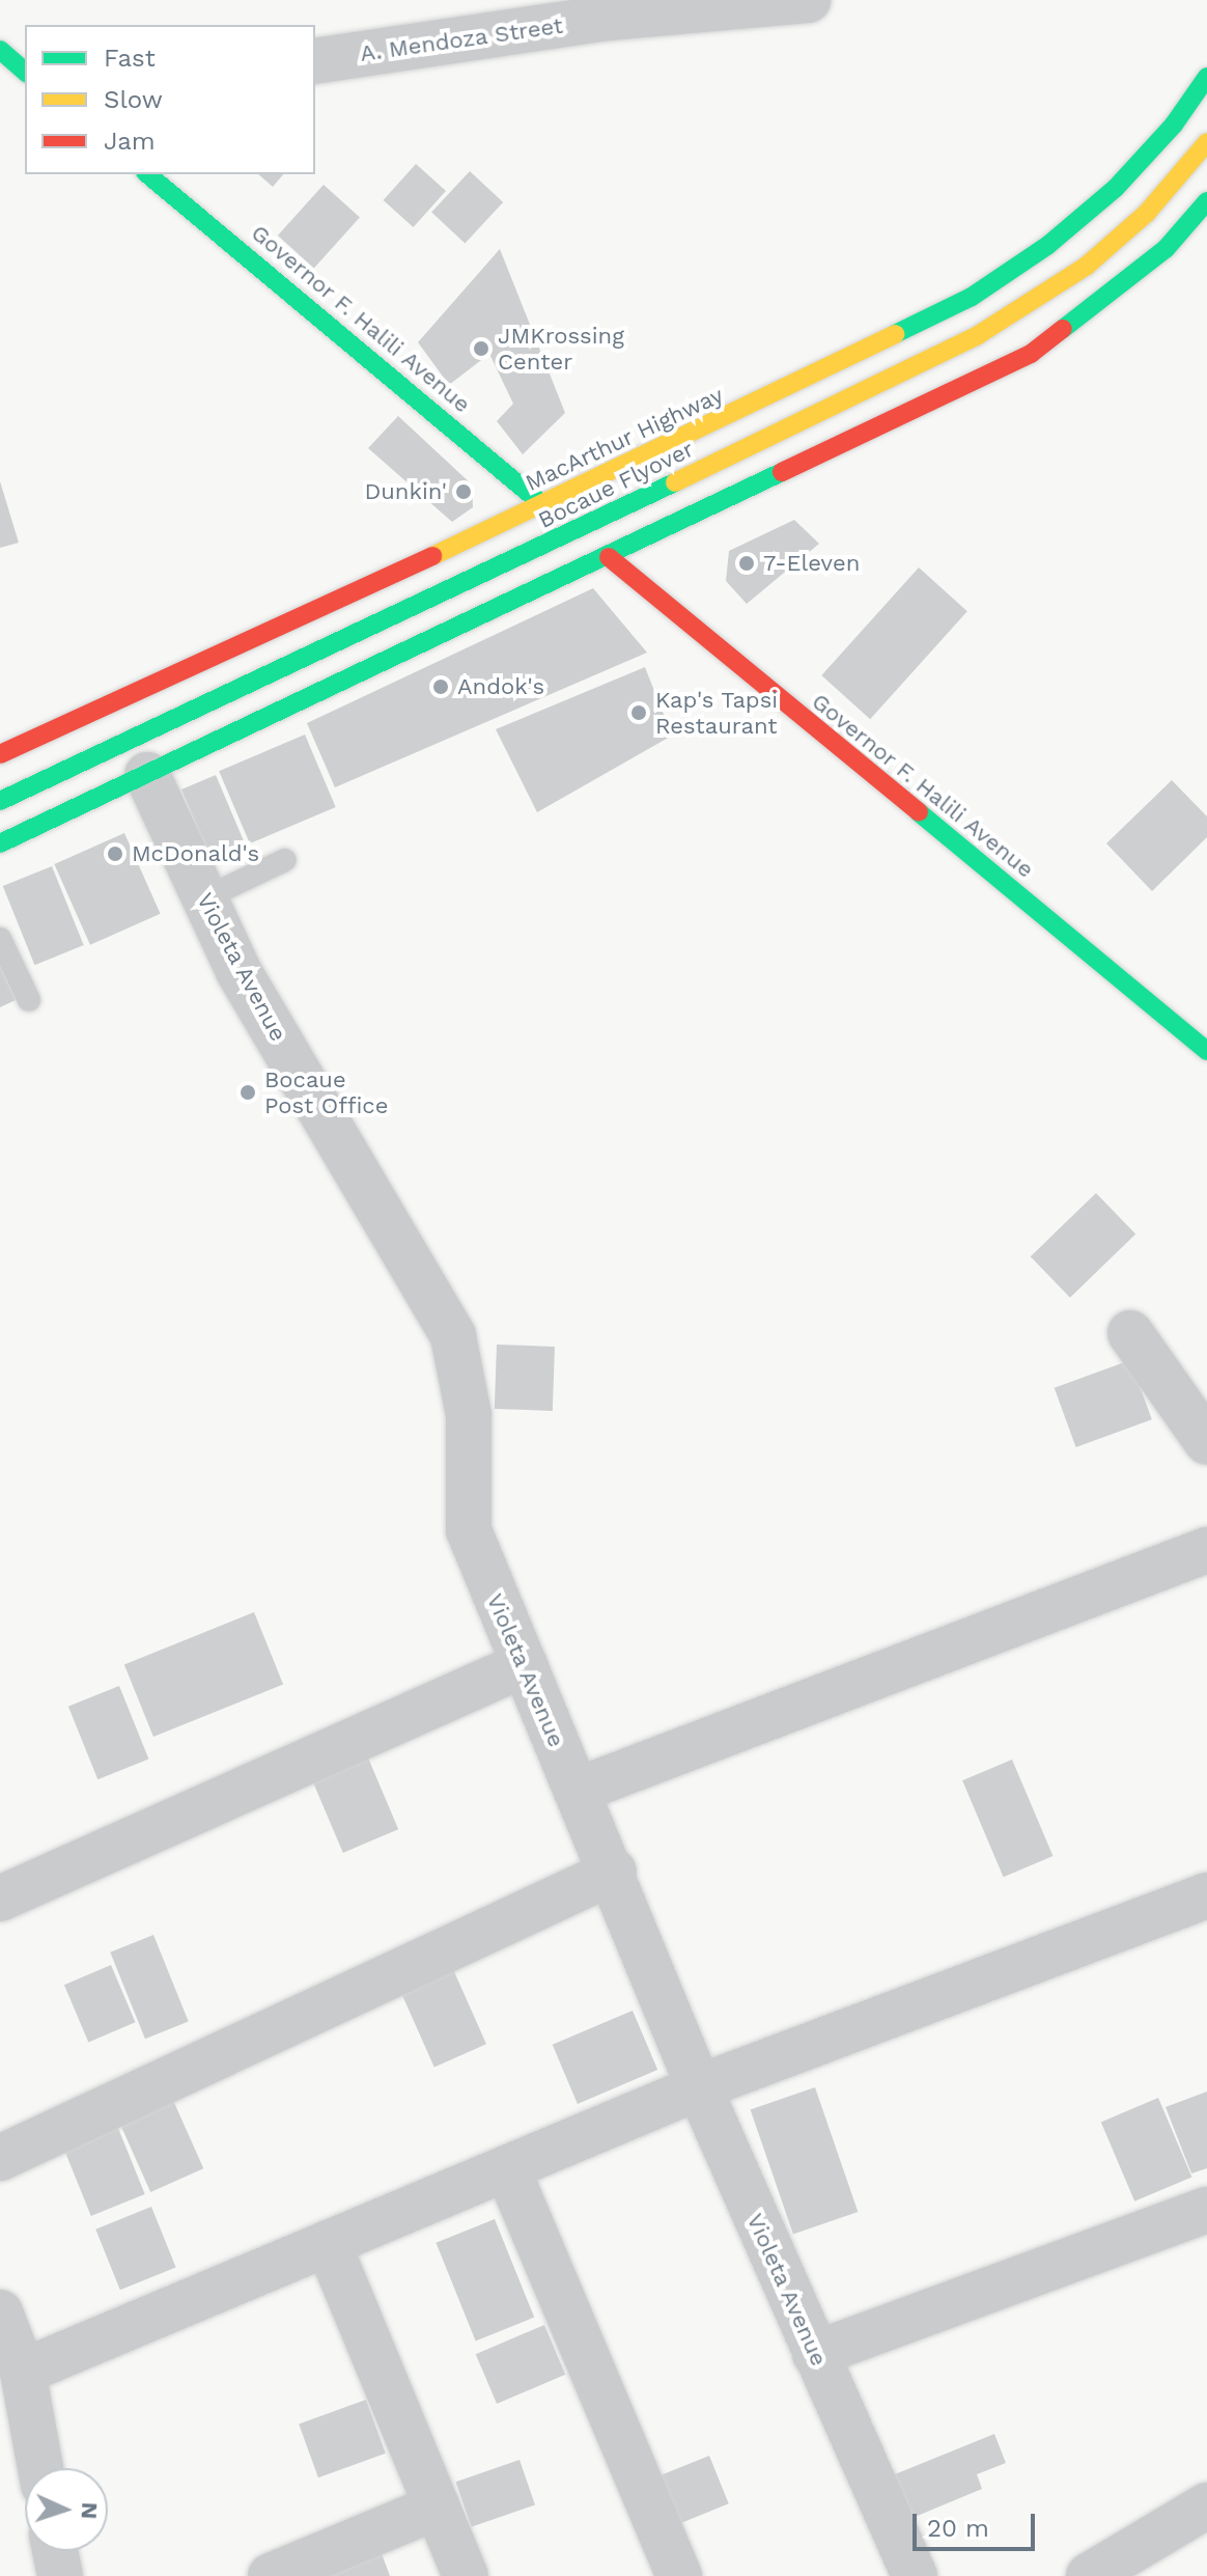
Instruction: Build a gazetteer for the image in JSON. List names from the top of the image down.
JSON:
{
  "streets": {
    "main road": ["Governor F. Halili Avenue", "MacArthur Highway", "Bocaue Flyover"],
    "street": ["A. Mendoza Street", "Violeta Avenue"]
  },
  "crossings": [
    ["Governor F. Halili Avenue", "MacArthur Highway"]
  ],
  "places": [
    "JMKrossing Center",
    "Dunkin'",
    "7-Eleven",
    "Andok's",
    "Kap's Tapsi Restaurant",
    "McDonald's",
    "Bocaue Post Office"
  ],
  "legend": ["Fast", "Slow", "Jam"],
  "scale_bar": "20 m",
  "north": "right"
}
